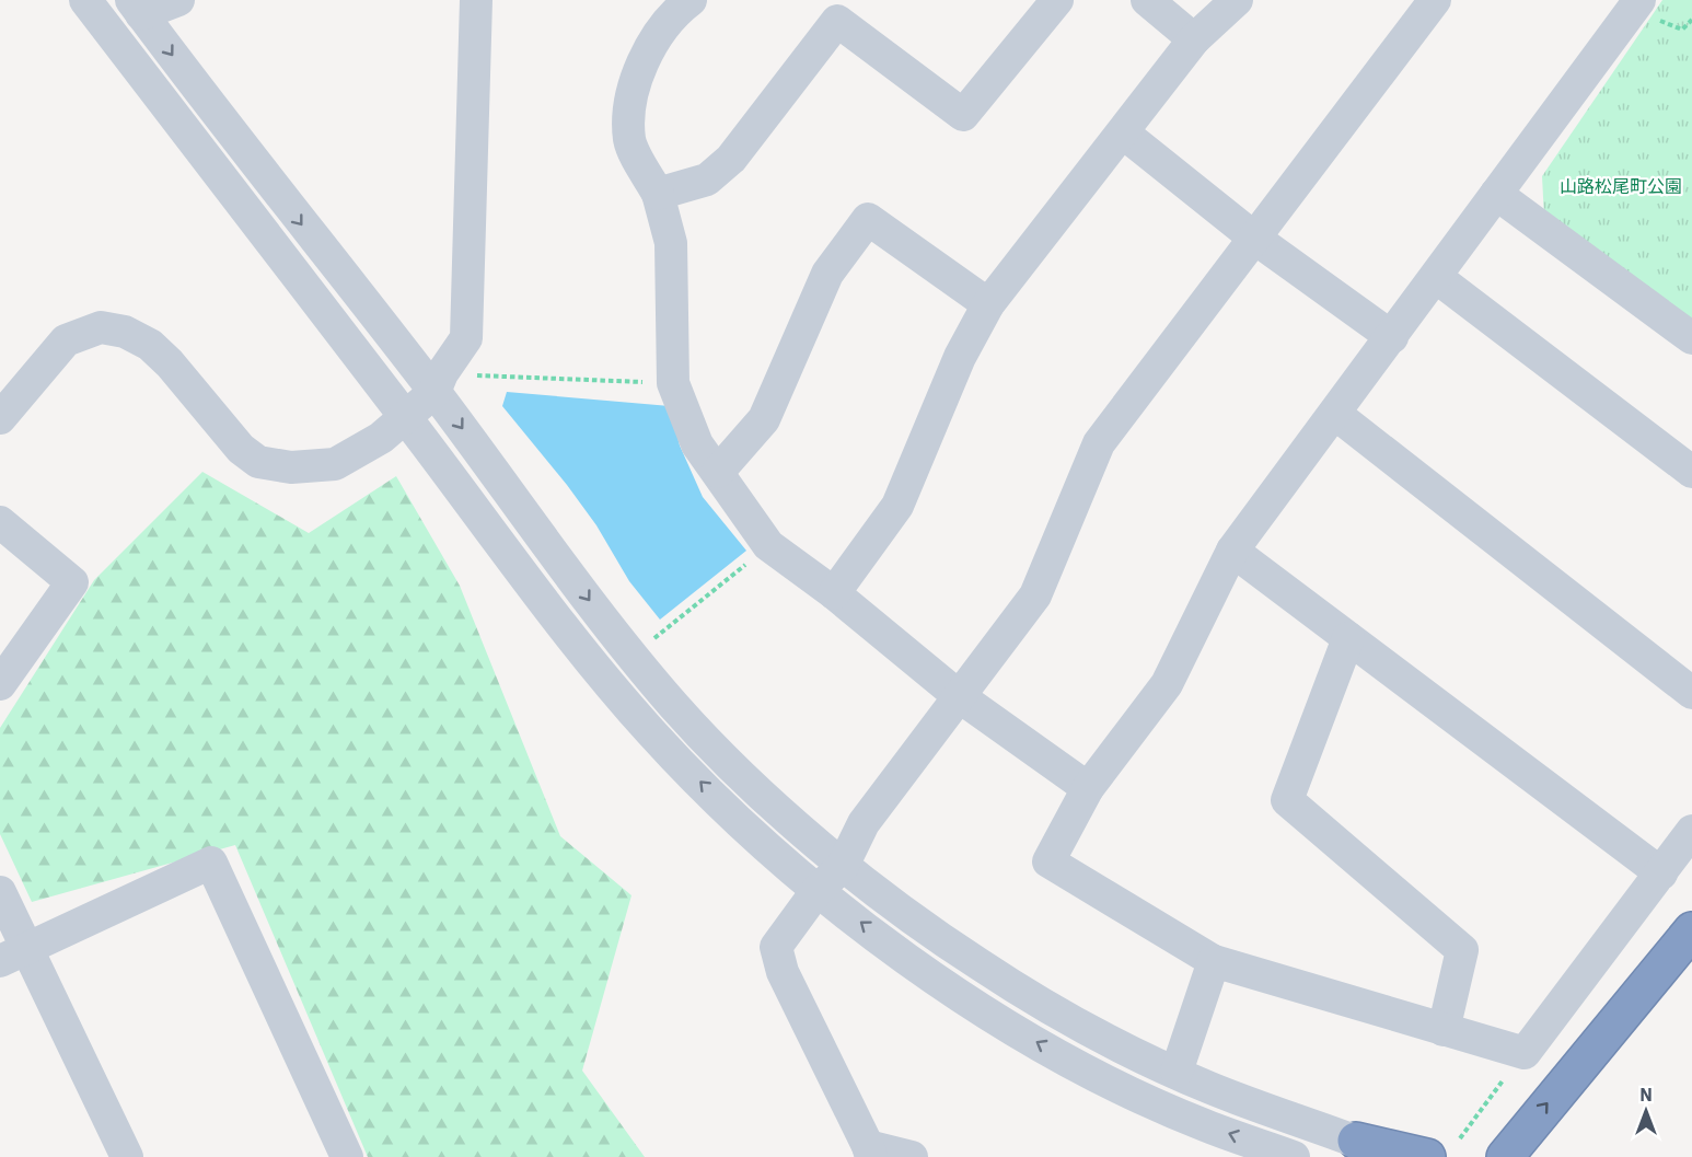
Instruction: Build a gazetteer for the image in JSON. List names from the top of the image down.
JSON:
{
  "parks": ["山路松尾町公園"],
  "north": "top"
}
